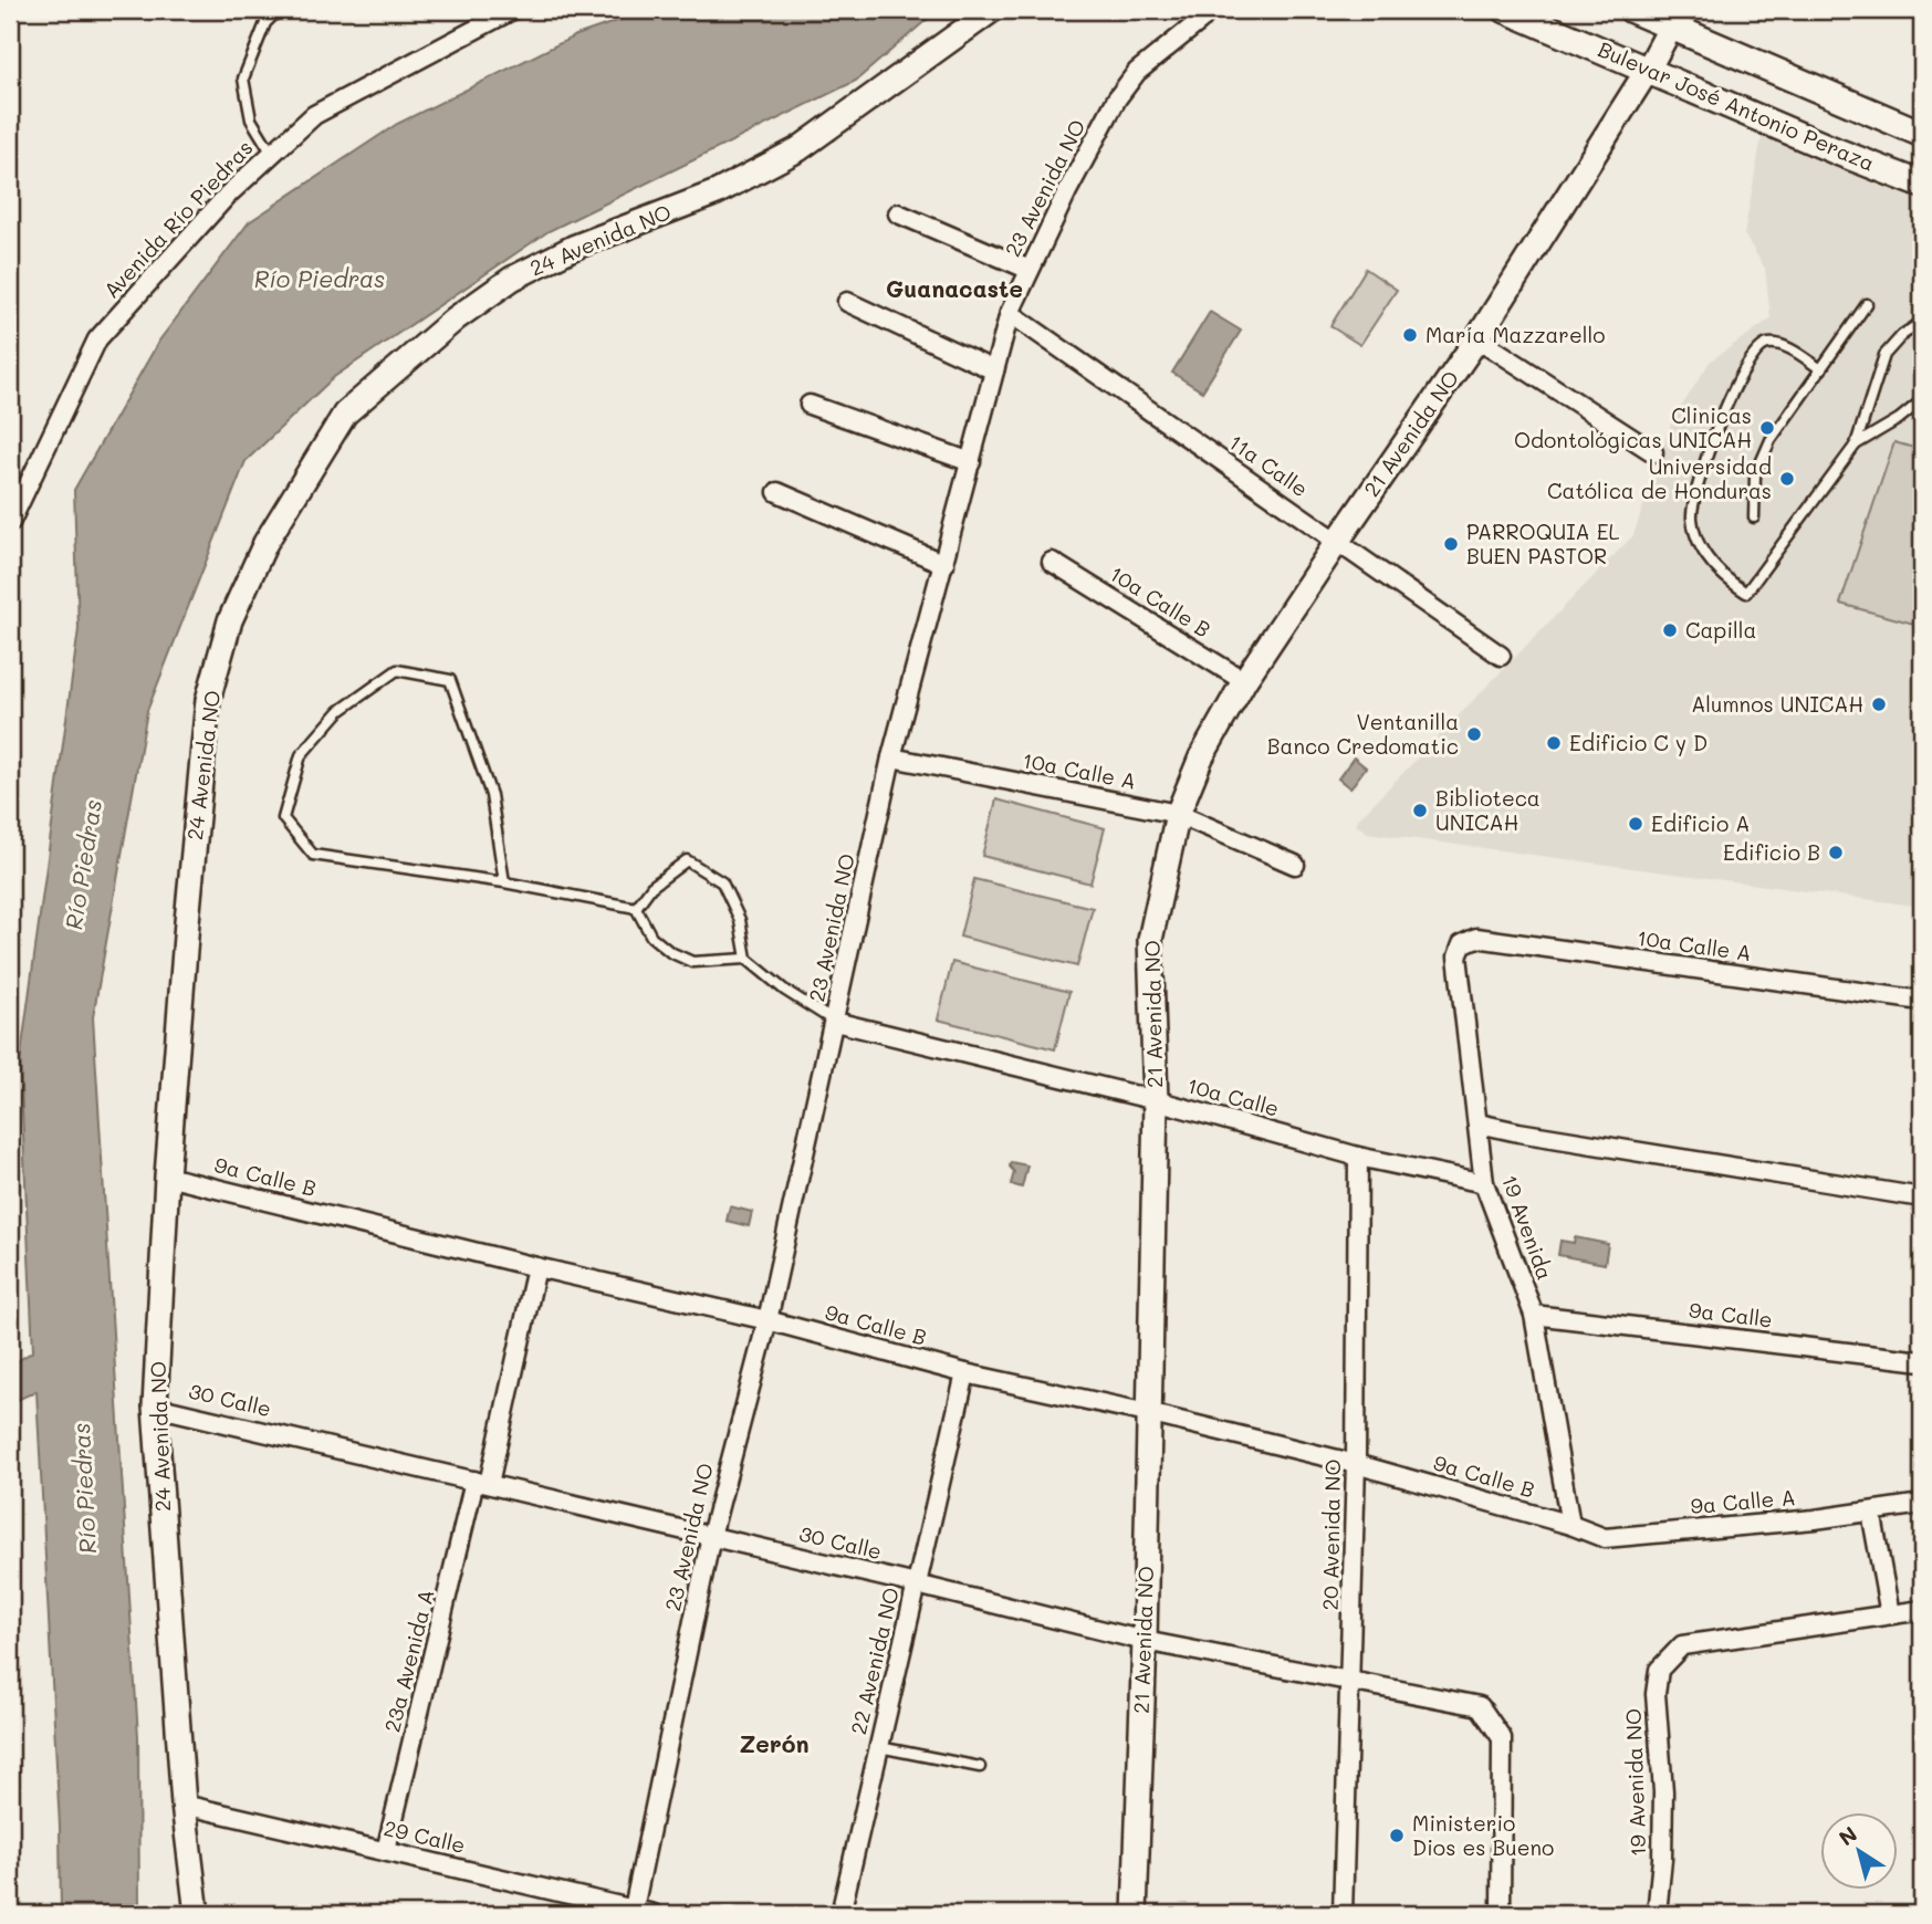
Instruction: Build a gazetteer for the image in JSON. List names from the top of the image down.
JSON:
{
  "streets": {
    "main road": ["Bulevar José Antonio Peraza"],
    "street": [
      "23 Avenida NO",
      "Avenida Río Piedras",
      "24 Avenida NO",
      "21 Avenida NO",
      "11a Calle",
      "10a Calle B",
      "10a Calle A",
      "10a Calle",
      "9a Calle B",
      "19 Avenida",
      "9a Calle",
      "30 Calle",
      "9a Calle A",
      "20 Avenida NO",
      "23a Avenida A",
      "22 Avenida NO",
      "19 Avenida NO",
      "29 Calle"
    ]
  },
  "crossings": [
    ["Bulevar José Antonio Peraza", "21 Avenida NO"],
    ["23 Avenida NO", "11a Calle"],
    ["23 Avenida NO", "10a Calle A"],
    ["23 Avenida NO", "10a Calle"],
    ["23 Avenida NO", "9a Calle B"],
    ["23 Avenida NO", "30 Calle"],
    ["23 Avenida NO", "29 Calle"],
    ["24 Avenida NO", "9a Calle B"],
    ["24 Avenida NO", "30 Calle"],
    ["24 Avenida NO", "29 Calle"],
    ["21 Avenida NO", "11a Calle"],
    ["21 Avenida NO", "10a Calle B"],
    ["21 Avenida NO", "10a Calle A"],
    ["21 Avenida NO", "10a Calle"],
    ["21 Avenida NO", "9a Calle B"],
    ["21 Avenida NO", "30 Calle"],
    ["10a Calle A", "19 Avenida"],
    ["10a Calle", "19 Avenida"],
    ["10a Calle", "20 Avenida NO"],
    ["9a Calle B", "19 Avenida"],
    ["9a Calle B", "9a Calle A"],
    ["9a Calle B", "20 Avenida NO"],
    ["9a Calle B", "23a Avenida A"],
    ["9a Calle B", "22 Avenida NO"],
    ["19 Avenida", "9a Calle"],
    ["19 Avenida", "9a Calle A"],
    ["30 Calle", "20 Avenida NO"],
    ["30 Calle", "23a Avenida A"],
    ["30 Calle", "22 Avenida NO"],
    ["23a Avenida A", "29 Calle"]
  ],
  "districts": ["Guanacaste", "Zerón"],
  "water": ["Río Piedras"],
  "places": [
    "María Mazzarello",
    "Clinicas Odontológicas UNICAH",
    "Universidad Católica de Honduras",
    "PARROQUIA EL BUEN PASTOR",
    "Capilla",
    "Alumnos UNICAH",
    "Ventanilla Banco Credomatic",
    "Edificio C y D",
    "Biblioteca UNICAH",
    "Edificio A",
    "Edificio B",
    "Ministerio Dios es Bueno"
  ],
  "north": "top left"
}
